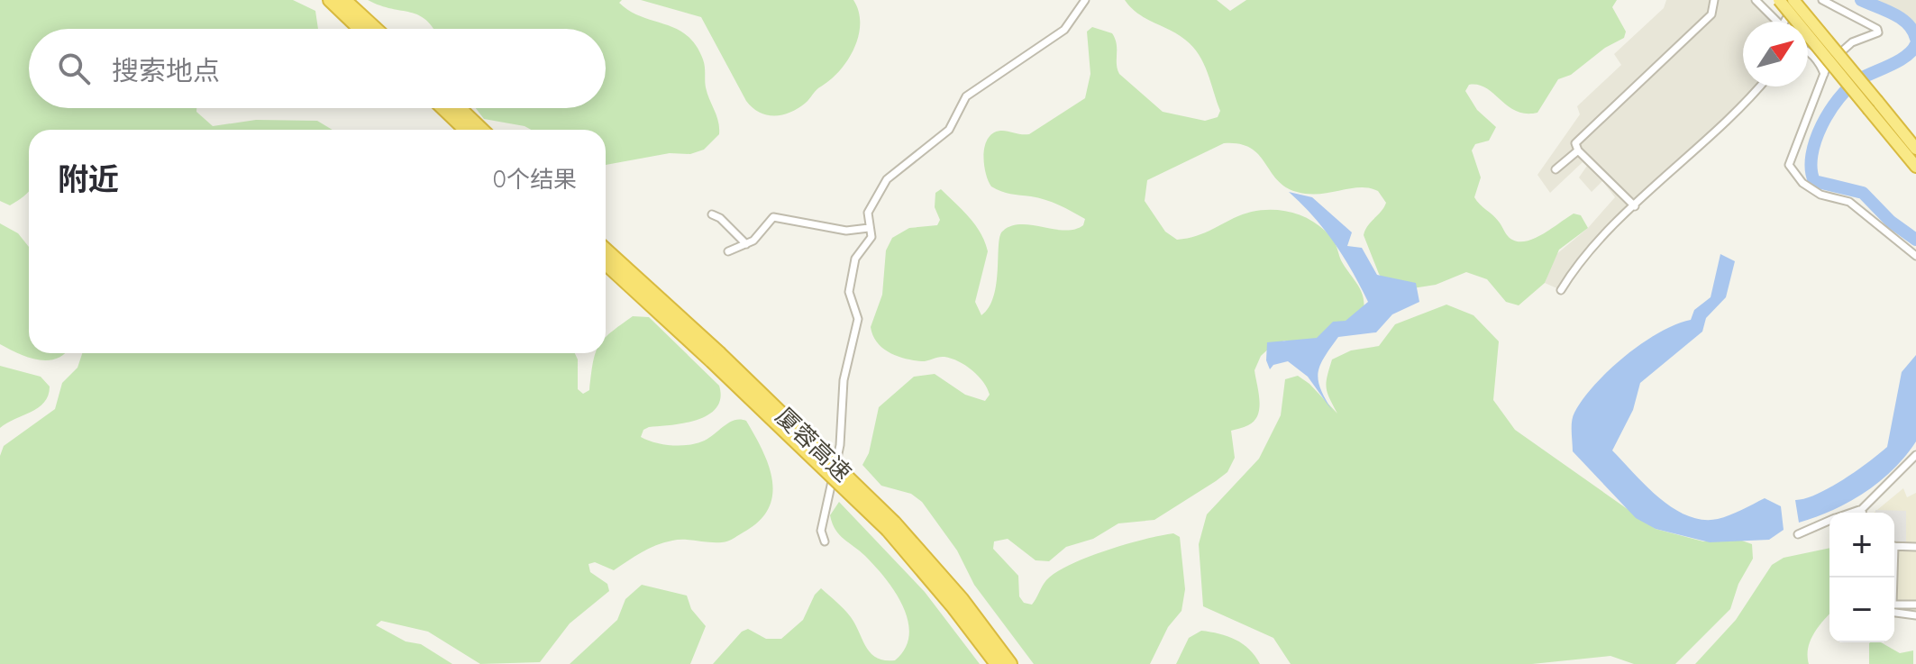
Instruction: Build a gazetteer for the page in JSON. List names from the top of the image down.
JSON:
{
  "streets": {
    "highway": ["厦蓉高速"]
  },
  "north": "top right",
  "page": {
    "search": "搜索地点",
    "heading": ["附近", "0个结果"],
    "map_buttons": ["+", "−"]
  }
}
